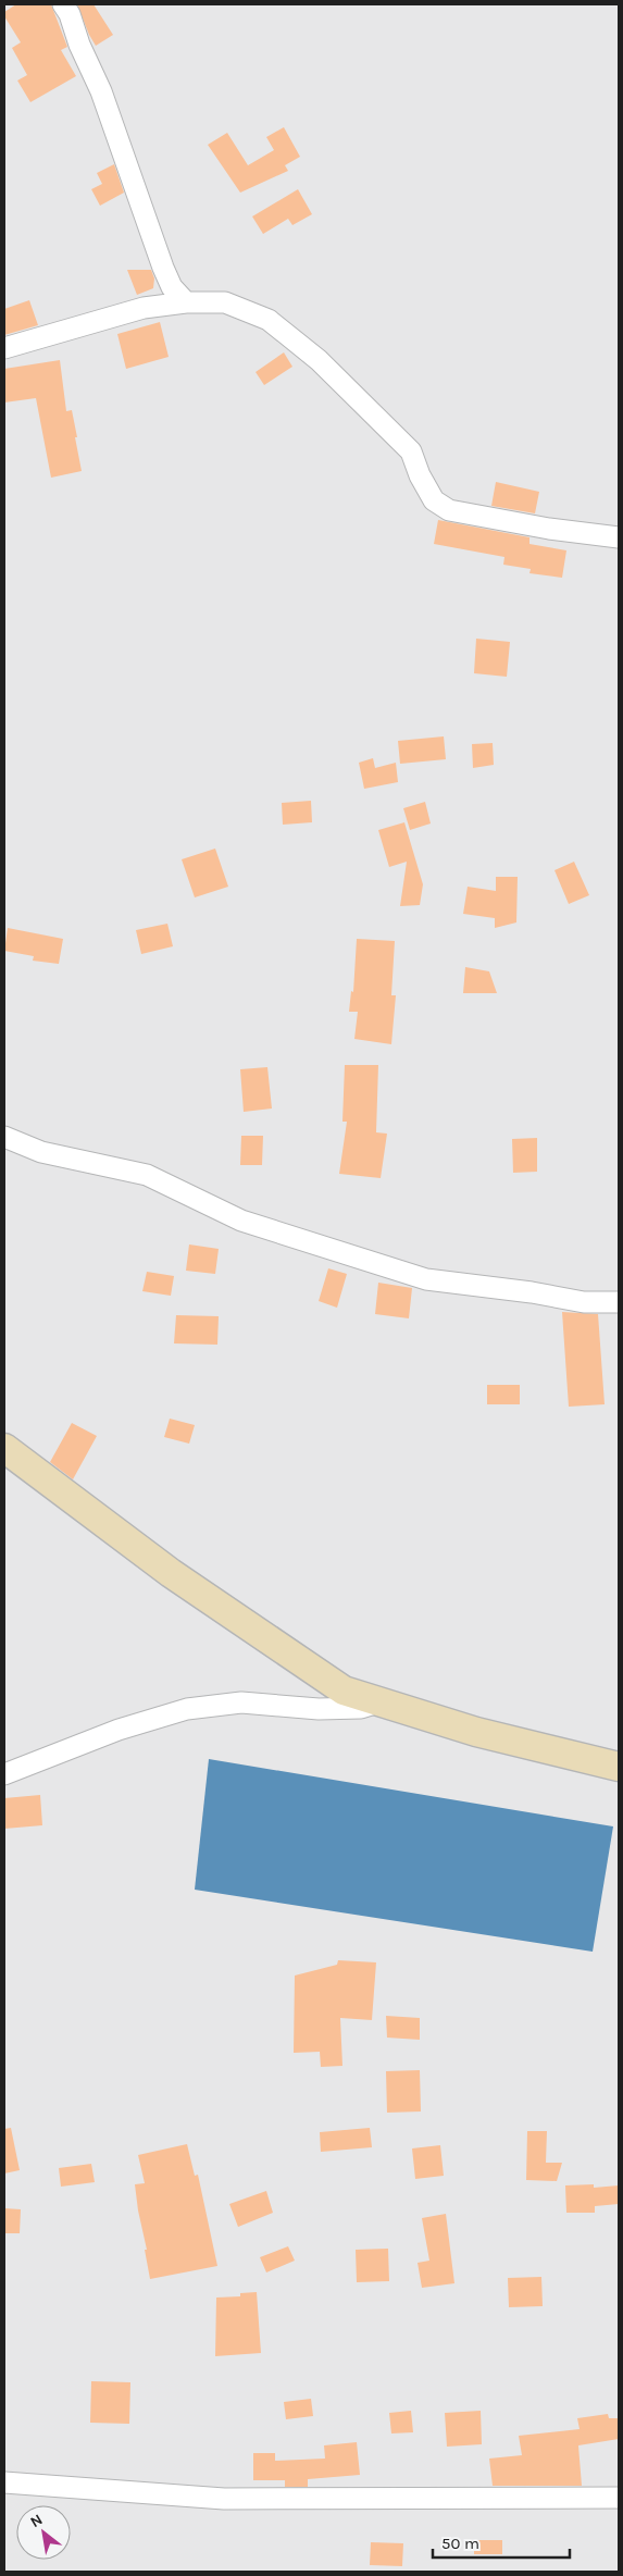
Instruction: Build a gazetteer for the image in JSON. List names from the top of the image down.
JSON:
{
  "scale_bar": "50 m",
  "north": "top left"
}
